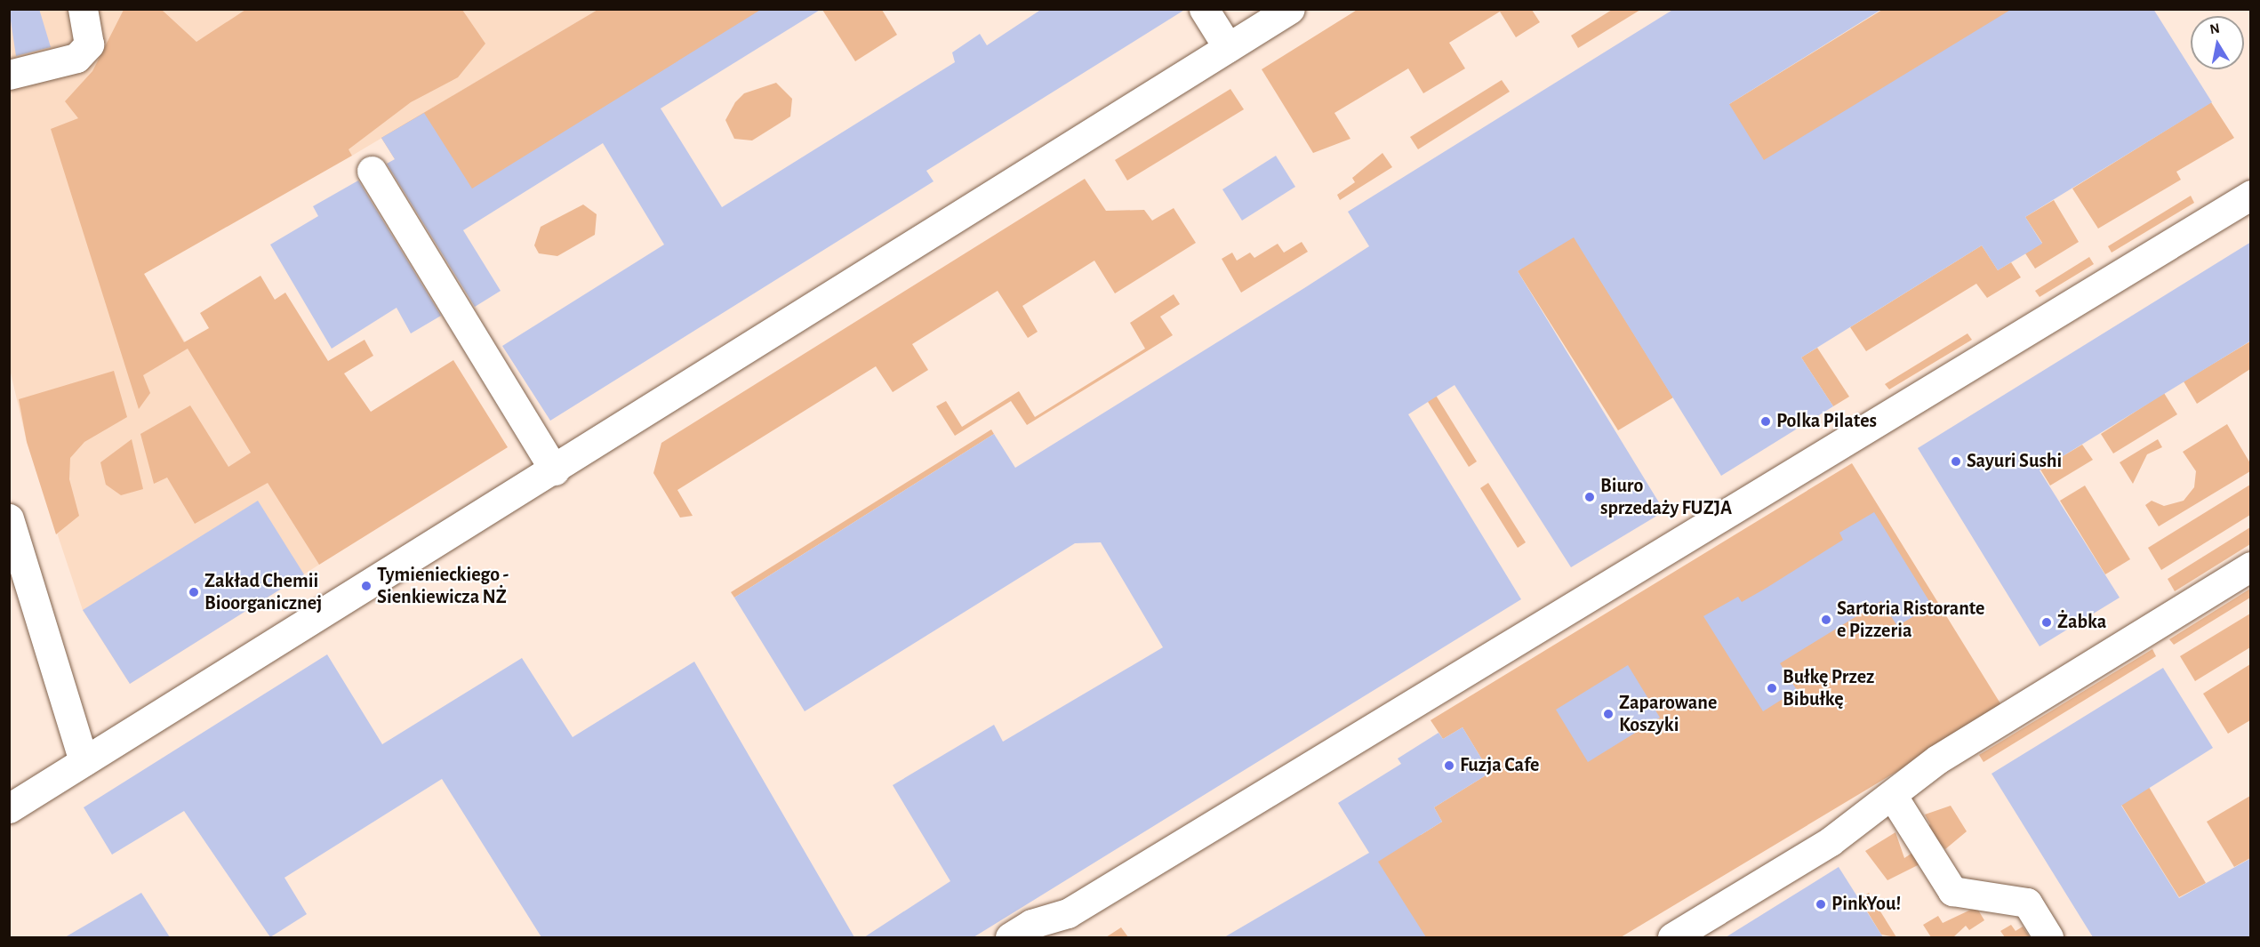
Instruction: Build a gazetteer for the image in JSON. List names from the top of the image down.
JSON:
{
  "places": [
    "Polka Pilates",
    "Sayuri Sushi",
    "Biuro sprzedaży FUZJA",
    "Tymienieckiego - Sienkiewicza NŻ",
    "Zakład Chemii Bioorganicznej",
    "Sartoria Ristorante e Pizzeria",
    "Żabka",
    "Bułkę Przez Bibułkę",
    "Zaparowane Koszyki",
    "Fuzja Cafe",
    "PinkYou!"
  ],
  "north": "top"
}
